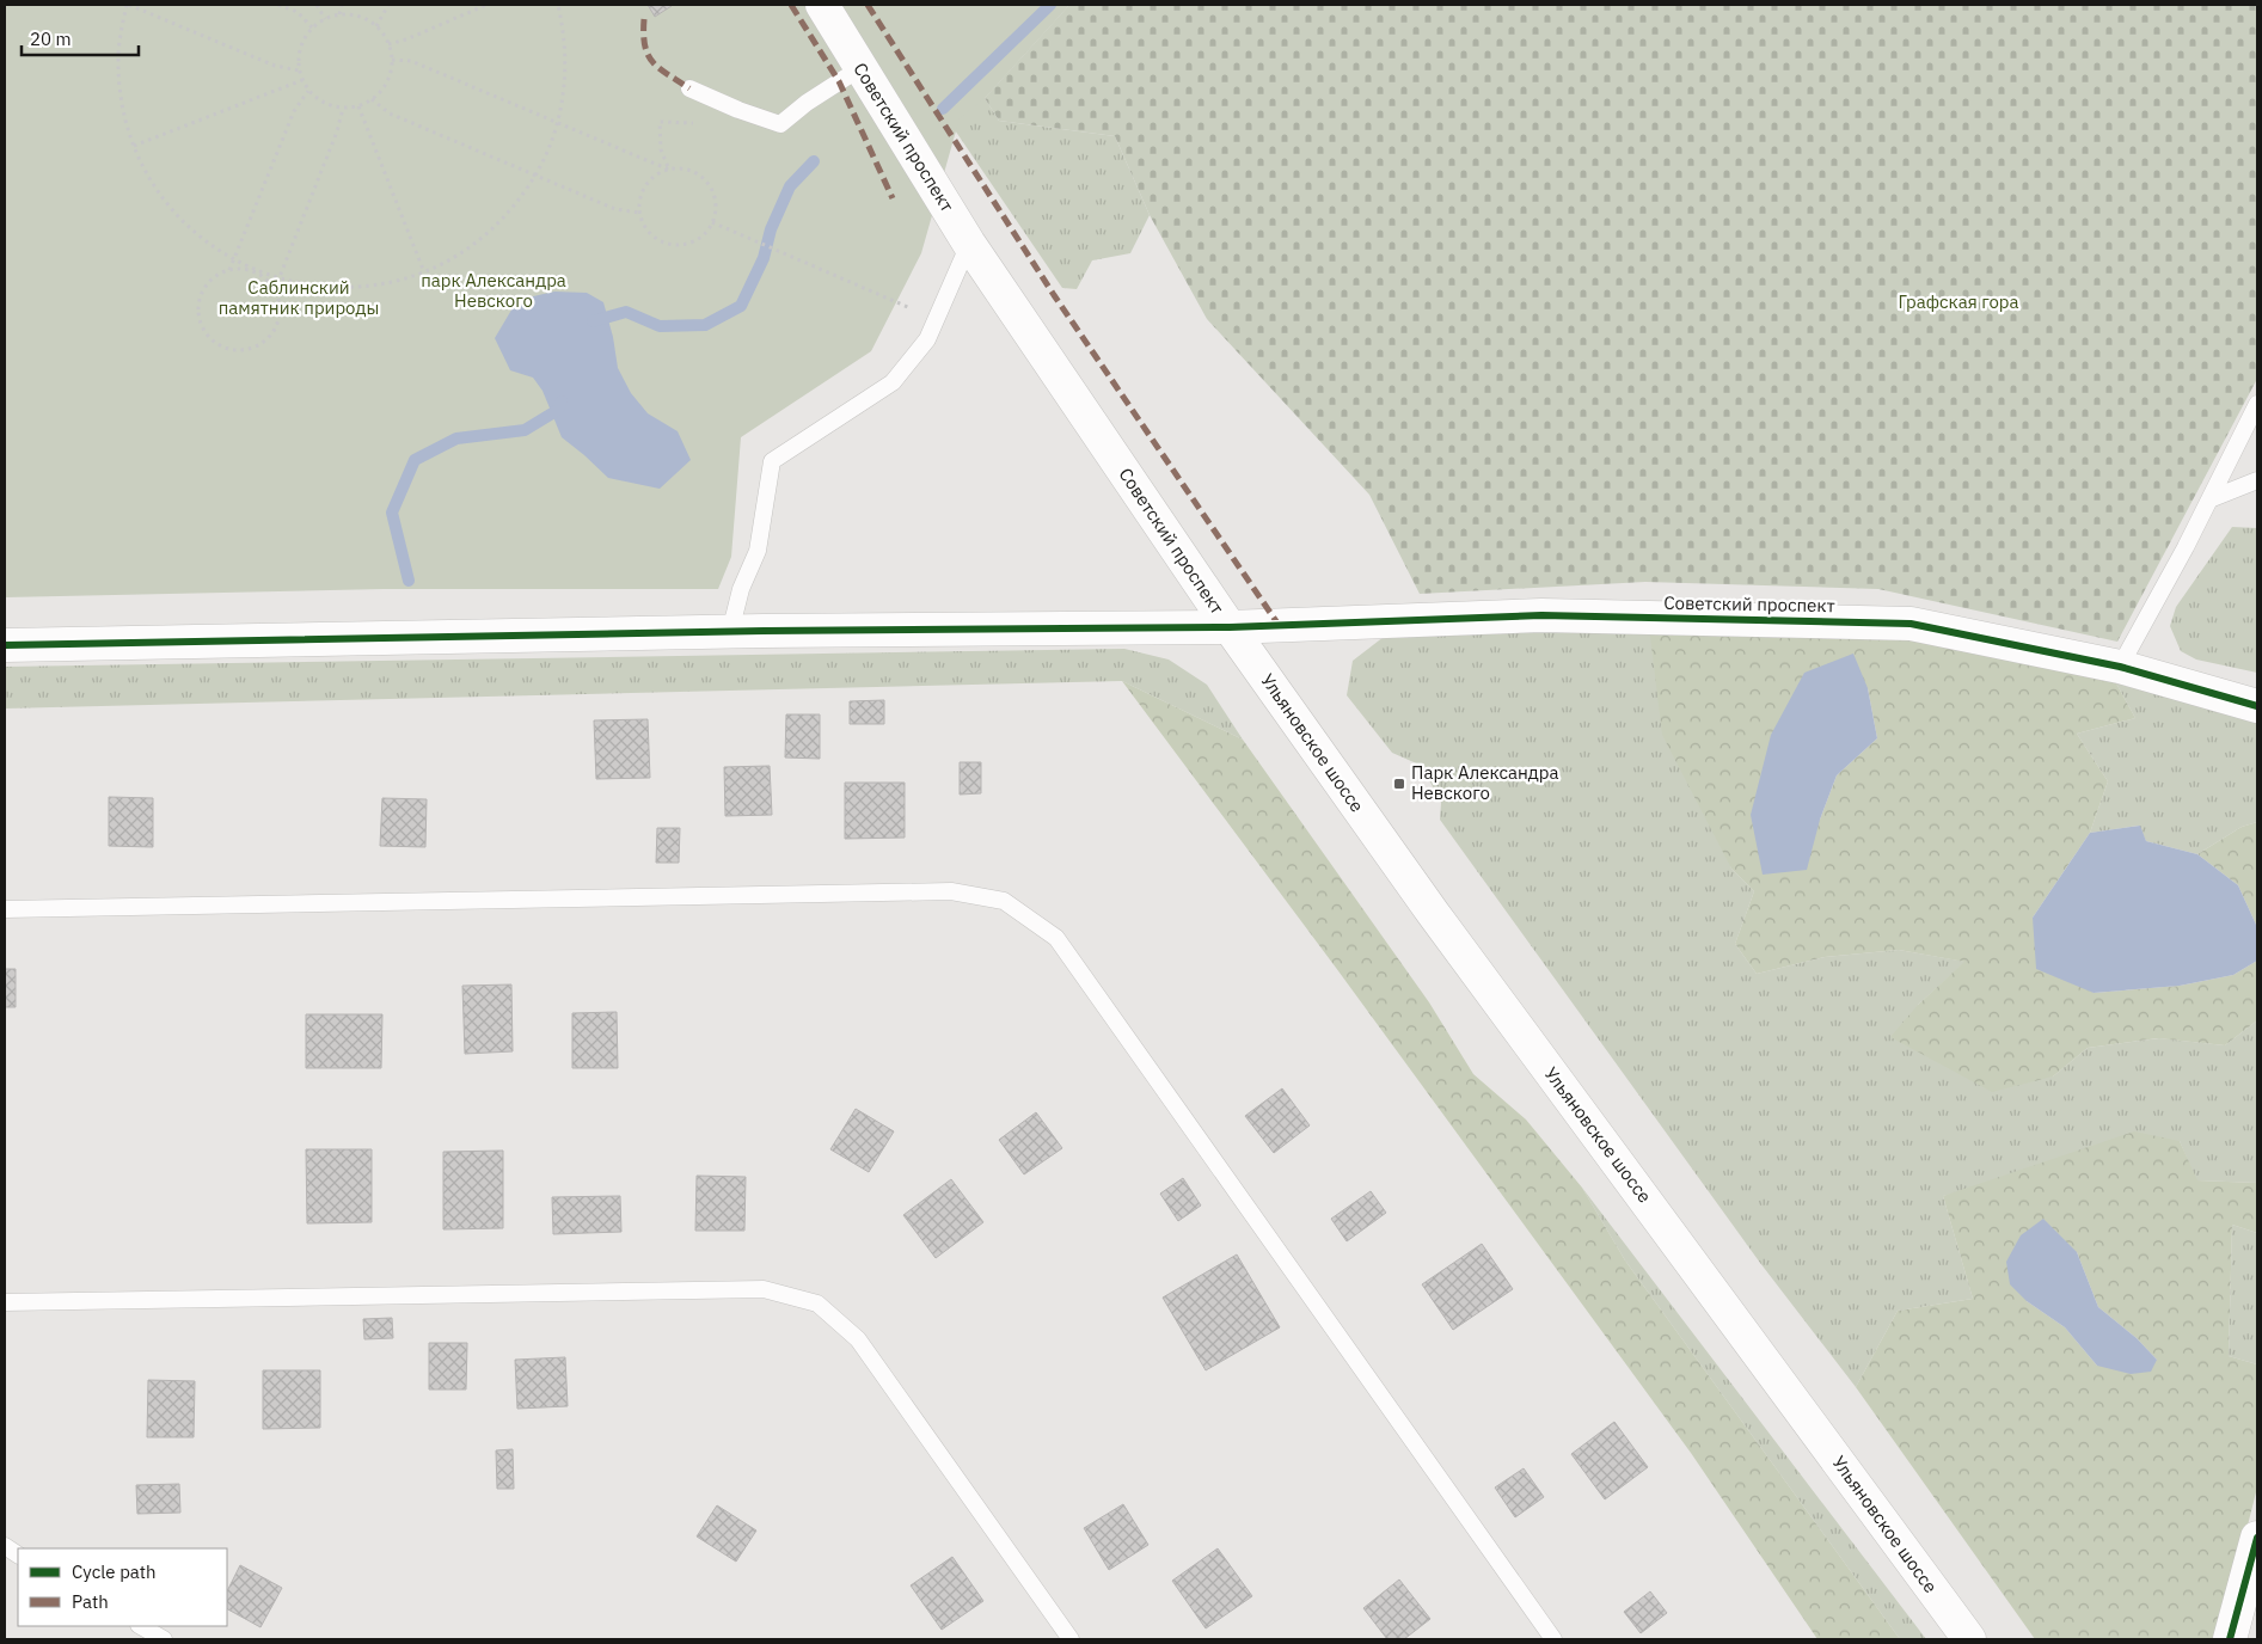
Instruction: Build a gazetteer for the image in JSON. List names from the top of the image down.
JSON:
{
  "streets": {
    "street": ["Советский проспект", "Ульяновское шоссе"]
  },
  "crossings": [
    ["Советский проспект", "Ульяновское шоссе"]
  ],
  "parks": ["парк Александра Невского", "Саблинский памятник природы", "Графская гора"],
  "places": {
    "transit": ["Парк Александра Невского"]
  },
  "legend": ["Cycle path", "Path"],
  "scale_bar": "20 m"
}
